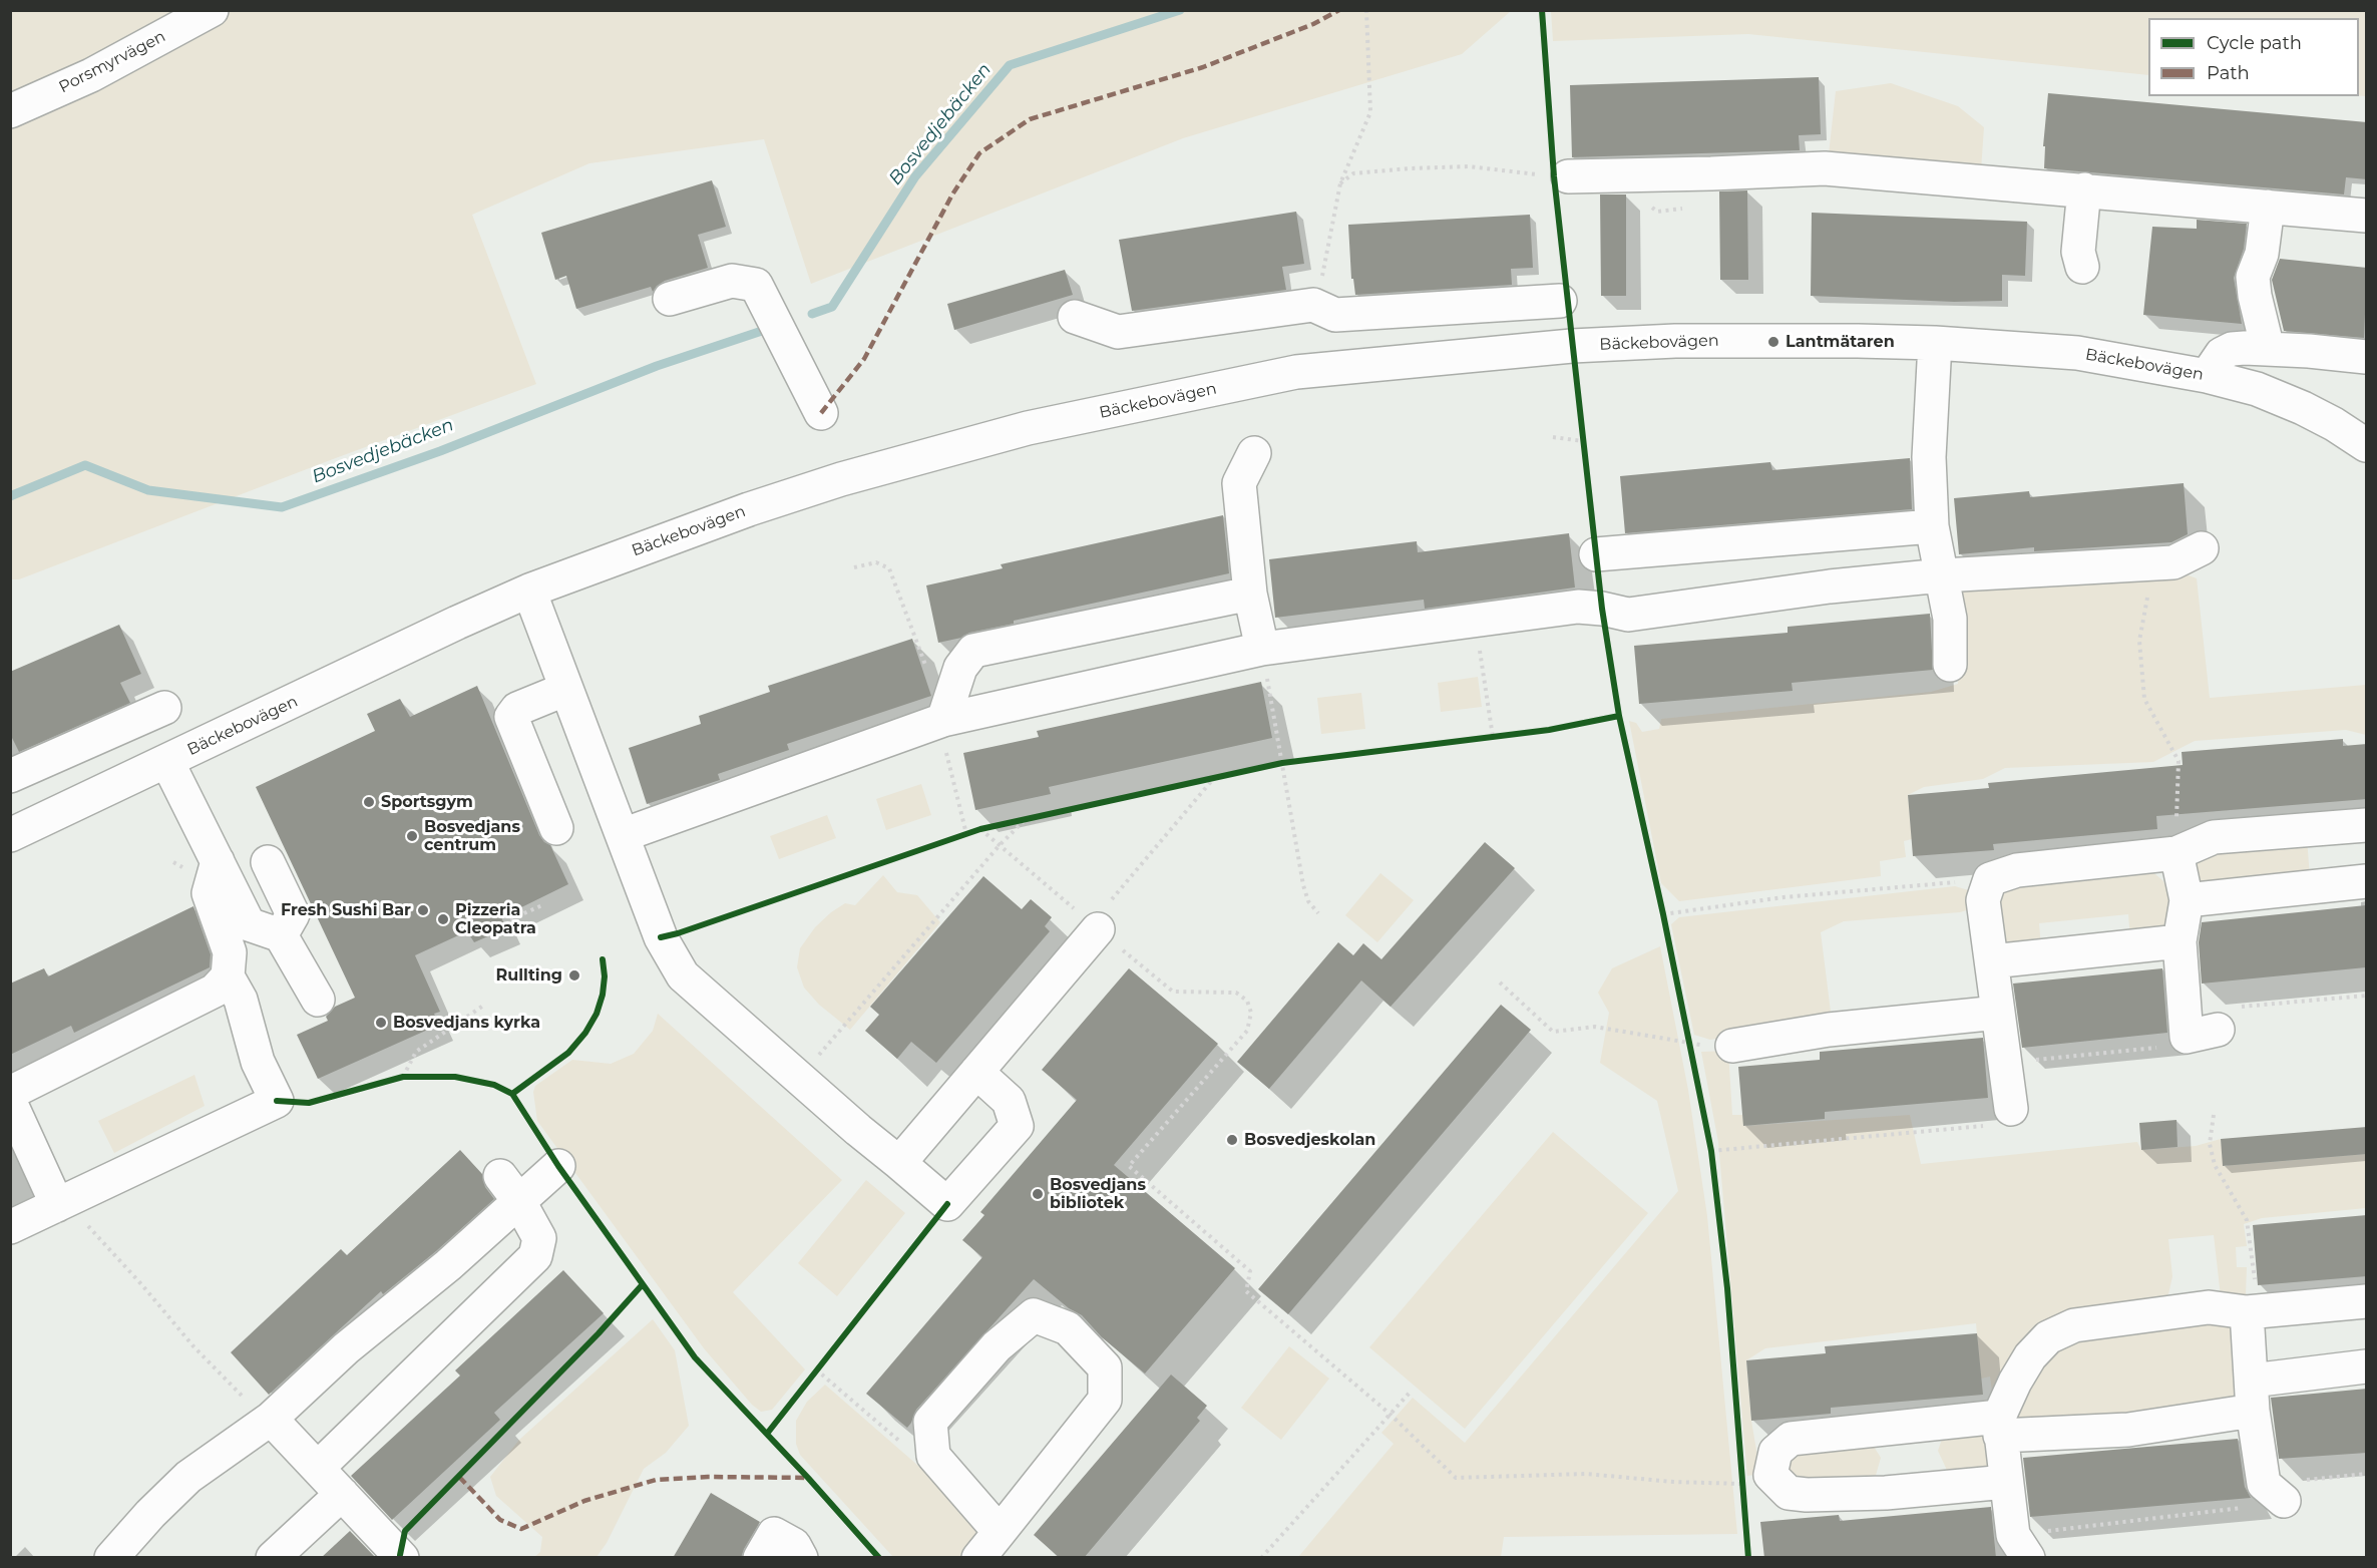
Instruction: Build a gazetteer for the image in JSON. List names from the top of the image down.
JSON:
{
  "streets": {
    "street": ["Porsmyrvägen", "Bäckebovägen"]
  },
  "water": ["Bosvedjebäcken"],
  "places": [
    "Lantmätaren",
    "Sportsgym",
    "Bosvedjans centrum",
    "Fresh Sushi Bar",
    "Pizzeria Cleopatra",
    "Rullting",
    "Bosvedjans kyrka",
    "Bosvedjeskolan",
    "Bosvedjans bibliotek"
  ],
  "legend": ["Cycle path", "Path"]
}
